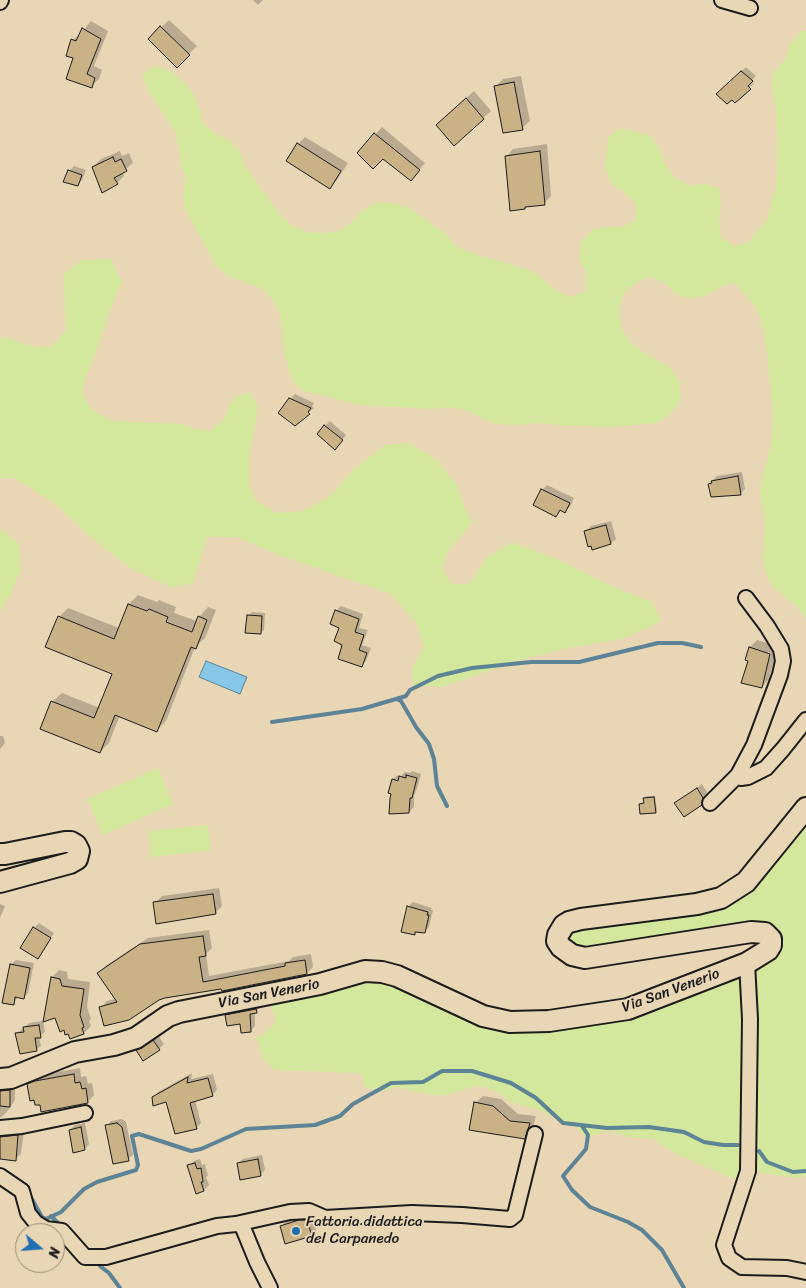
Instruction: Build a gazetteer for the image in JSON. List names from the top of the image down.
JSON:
{
  "streets": {
    "street": ["Via San Venerio"]
  },
  "places": ["Fattoria didattica del Carpanedo"],
  "north": "right"
}
